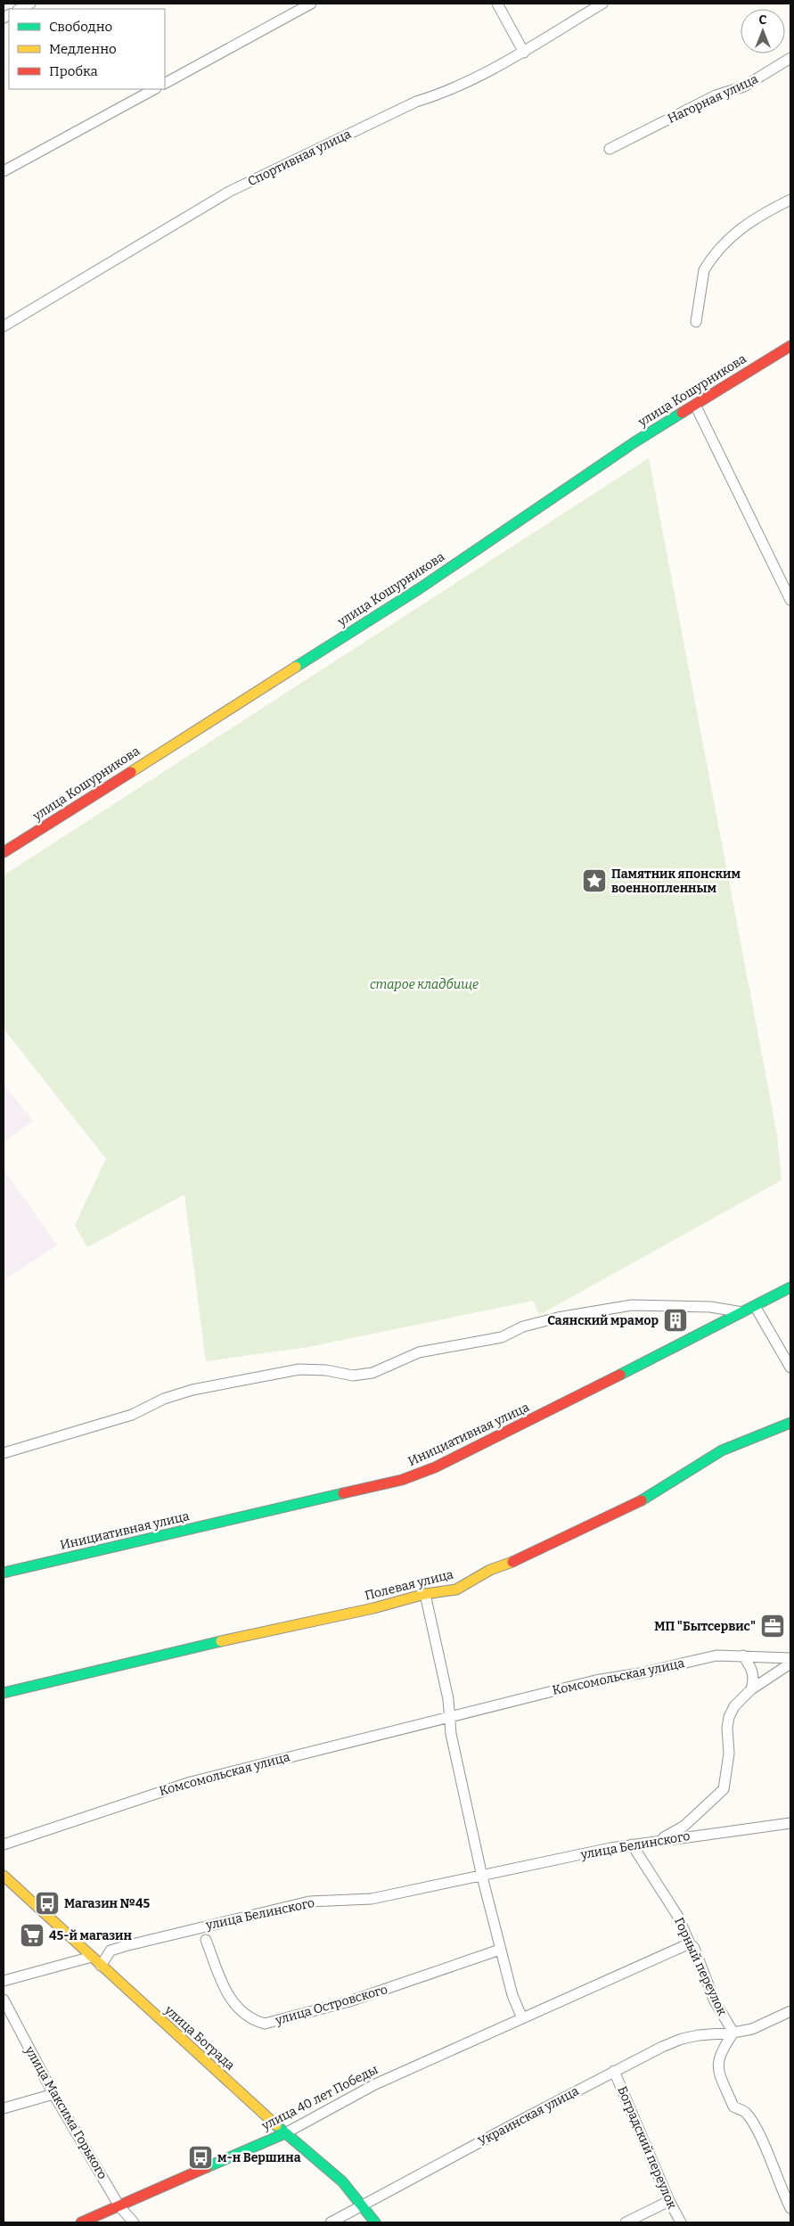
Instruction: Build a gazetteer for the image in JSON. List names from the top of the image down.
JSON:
{
  "streets": {
    "street": [
      "Нагорная улица",
      "Спортивная улица",
      "улица Кошурникова",
      "Инициативная улица",
      "Полевая улица",
      "Комсомольская улица",
      "улица Белинского",
      "Горный переулок",
      "улица Островского",
      "улица Бограда",
      "улица 40 лет Победы",
      "улица Максима Горького",
      "Украинская улица",
      "Боградский переулок"
    ]
  },
  "crossings": [
    ["улица Белинского", "Горный переулок"],
    ["улица Белинского", "улица Бограда"],
    ["Горный переулок", "улица 40 лет Победы"],
    ["Горный переулок", "Украинская улица"],
    ["улица Бограда", "улица 40 лет Победы"],
    ["улица Бограда", "Украинская улица"],
    ["улица 40 лет Победы", "улица Максима Горького"],
    ["Украинская улица", "Боградский переулок"]
  ],
  "parks": ["старое кладбище"],
  "places": {
    "place": ["Памятник японским военнопленным"],
    "building": ["Саянский мрамор"],
    "office": ["МП \"Бытсервис\""],
    "bus stop": ["Магазин №45", "м-н Вершина"],
    "supermarket": ["45-й магазин"]
  },
  "legend": ["Свободно", "Медленно", "Пробка"],
  "north": "top"
}
